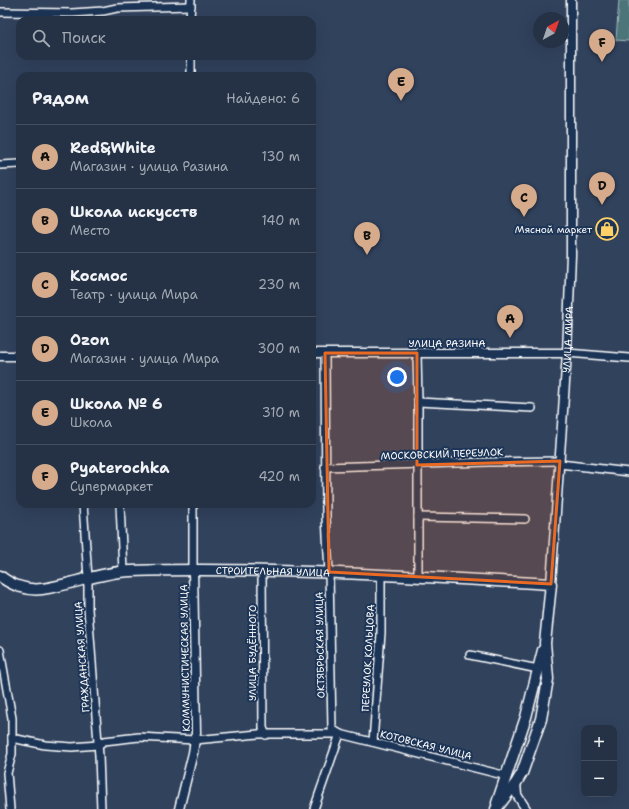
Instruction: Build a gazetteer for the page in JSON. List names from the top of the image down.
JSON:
{
  "streets": {
    "main road": ["УЛИЦА МИРА", "СТРОИТЕЛЬНАЯ УЛИЦА"],
    "street": [
      "УЛИЦА РАЗИНА",
      "МОСКОВСКИЙ ПЕРЕУЛОК",
      "ОКТЯБРЬСКАЯ УЛИЦА",
      "УЛИЦА БУДЁННОГО",
      "ГРАЖДАНСКАЯ УЛИЦА",
      "КОММУНИСТИЧЕСКАЯ УЛИЦА",
      "ПЕРЕУЛОК КОЛЬЦОВА",
      "КОТОВСКАЯ УЛИЦА"
    ]
  },
  "crossings": [
    ["УЛИЦА МИРА", "УЛИЦА РАЗИНА"],
    ["УЛИЦА МИРА", "МОСКОВСКИЙ ПЕРЕУЛОК"],
    ["УЛИЦА МИРА", "СТРОИТЕЛЬНАЯ УЛИЦА"],
    ["УЛИЦА РАЗИНА", "ОКТЯБРЬСКАЯ УЛИЦА"],
    ["МОСКОВСКИЙ ПЕРЕУЛОК", "ОКТЯБРЬСКАЯ УЛИЦА"],
    ["СТРОИТЕЛЬНАЯ УЛИЦА", "ОКТЯБРЬСКАЯ УЛИЦА"],
    ["СТРОИТЕЛЬНАЯ УЛИЦА", "УЛИЦА БУДЁННОГО"],
    ["СТРОИТЕЛЬНАЯ УЛИЦА", "ГРАЖДАНСКАЯ УЛИЦА"],
    ["СТРОИТЕЛЬНАЯ УЛИЦА", "КОММУНИСТИЧЕСКАЯ УЛИЦА"],
    ["СТРОИТЕЛЬНАЯ УЛИЦА", "ПЕРЕУЛОК КОЛЬЦОВА"],
    ["ОКТЯБРЬСКАЯ УЛИЦА", "КОТОВСКАЯ УЛИЦА"],
    ["УЛИЦА БУДЁННОГО", "КОТОВСКАЯ УЛИЦА"],
    ["ПЕРЕУЛОК КОЛЬЦОВА", "КОТОВСКАЯ УЛИЦА"]
  ],
  "places": {
    "shop": ["Мясной маркет"]
  },
  "north": "top right",
  "page": {
    "search": "Поиск",
    "pins": [
      "F",
      "E",
      "D",
      "C",
      "B",
      "A"
    ],
    "heading": ["Рядом", "Найдено: 6"],
    "list": [
      {
        "mark": "A",
        "name": "Red&White",
        "note": "Магазин · улица Разина",
        "value": "130 m"
      },
      {
        "mark": "B",
        "name": "Школа искусств",
        "note": "Место",
        "value": "140 m"
      },
      {
        "mark": "C",
        "name": "Космос",
        "note": "Театр · улица Мира",
        "value": "230 m"
      },
      {
        "mark": "D",
        "name": "Ozon",
        "note": "Магазин · улица Мира",
        "value": "300 m"
      },
      {
        "mark": "E",
        "name": "Школа № 6",
        "note": "Школа",
        "value": "310 m"
      },
      {
        "mark": "F",
        "name": "Pyaterochka",
        "note": "Супермаркет",
        "value": "420 m"
      }
    ],
    "map_buttons": ["+", "−"]
  }
}
